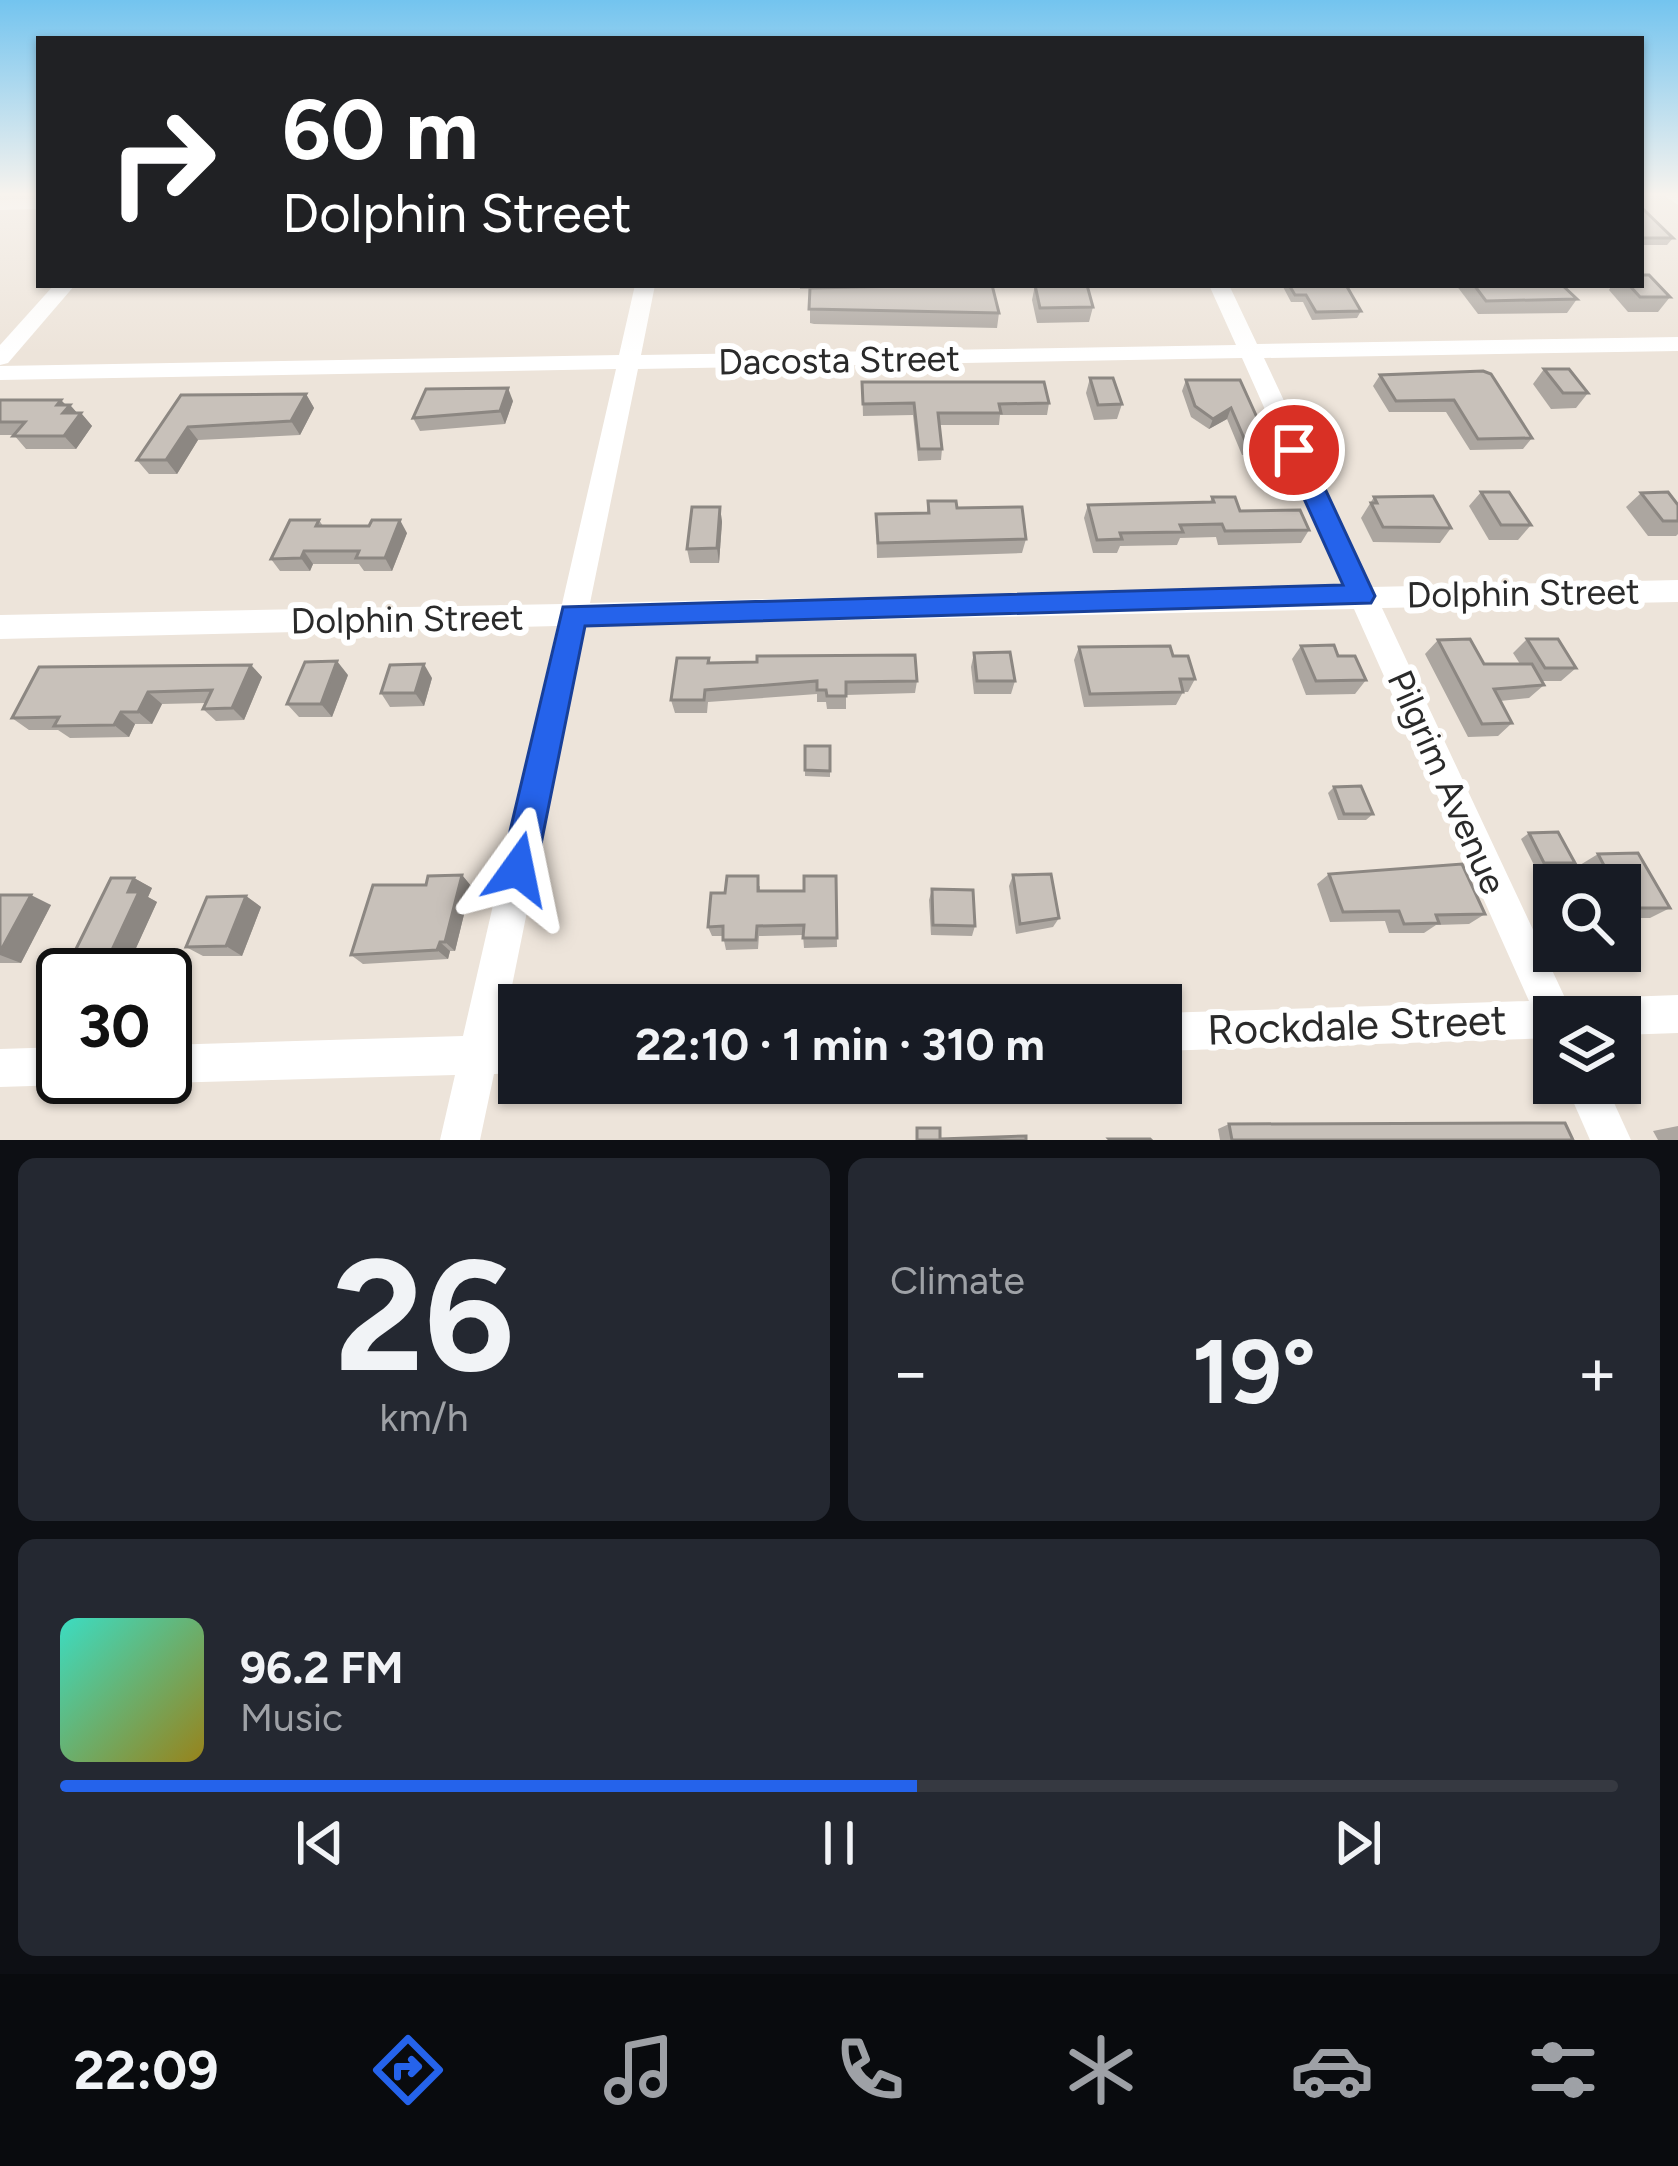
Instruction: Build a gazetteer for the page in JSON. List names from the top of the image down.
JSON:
{
  "streets": {
    "street": [
      "Dacosta Street",
      "Dolphin Street",
      "Pilgrim Avenue",
      "Rockdale Street"
    ]
  },
  "crossings": [
    ["Dacosta Street", "Pilgrim Avenue"],
    ["Dolphin Street", "Pilgrim Avenue"]
  ],
  "page": {
    "turn": ["60 m", "Dolphin Street"],
    "limit": "30",
    "trip": "22:10 · 1 min · 310 m",
    "tile": [
      ["26", "km/h"],
      "Climate"
    ],
    "heat": ["−", "19°", "+"],
    "song": ["96.2 FM", "Music"],
    "tabs": "22:09"
  }
}
